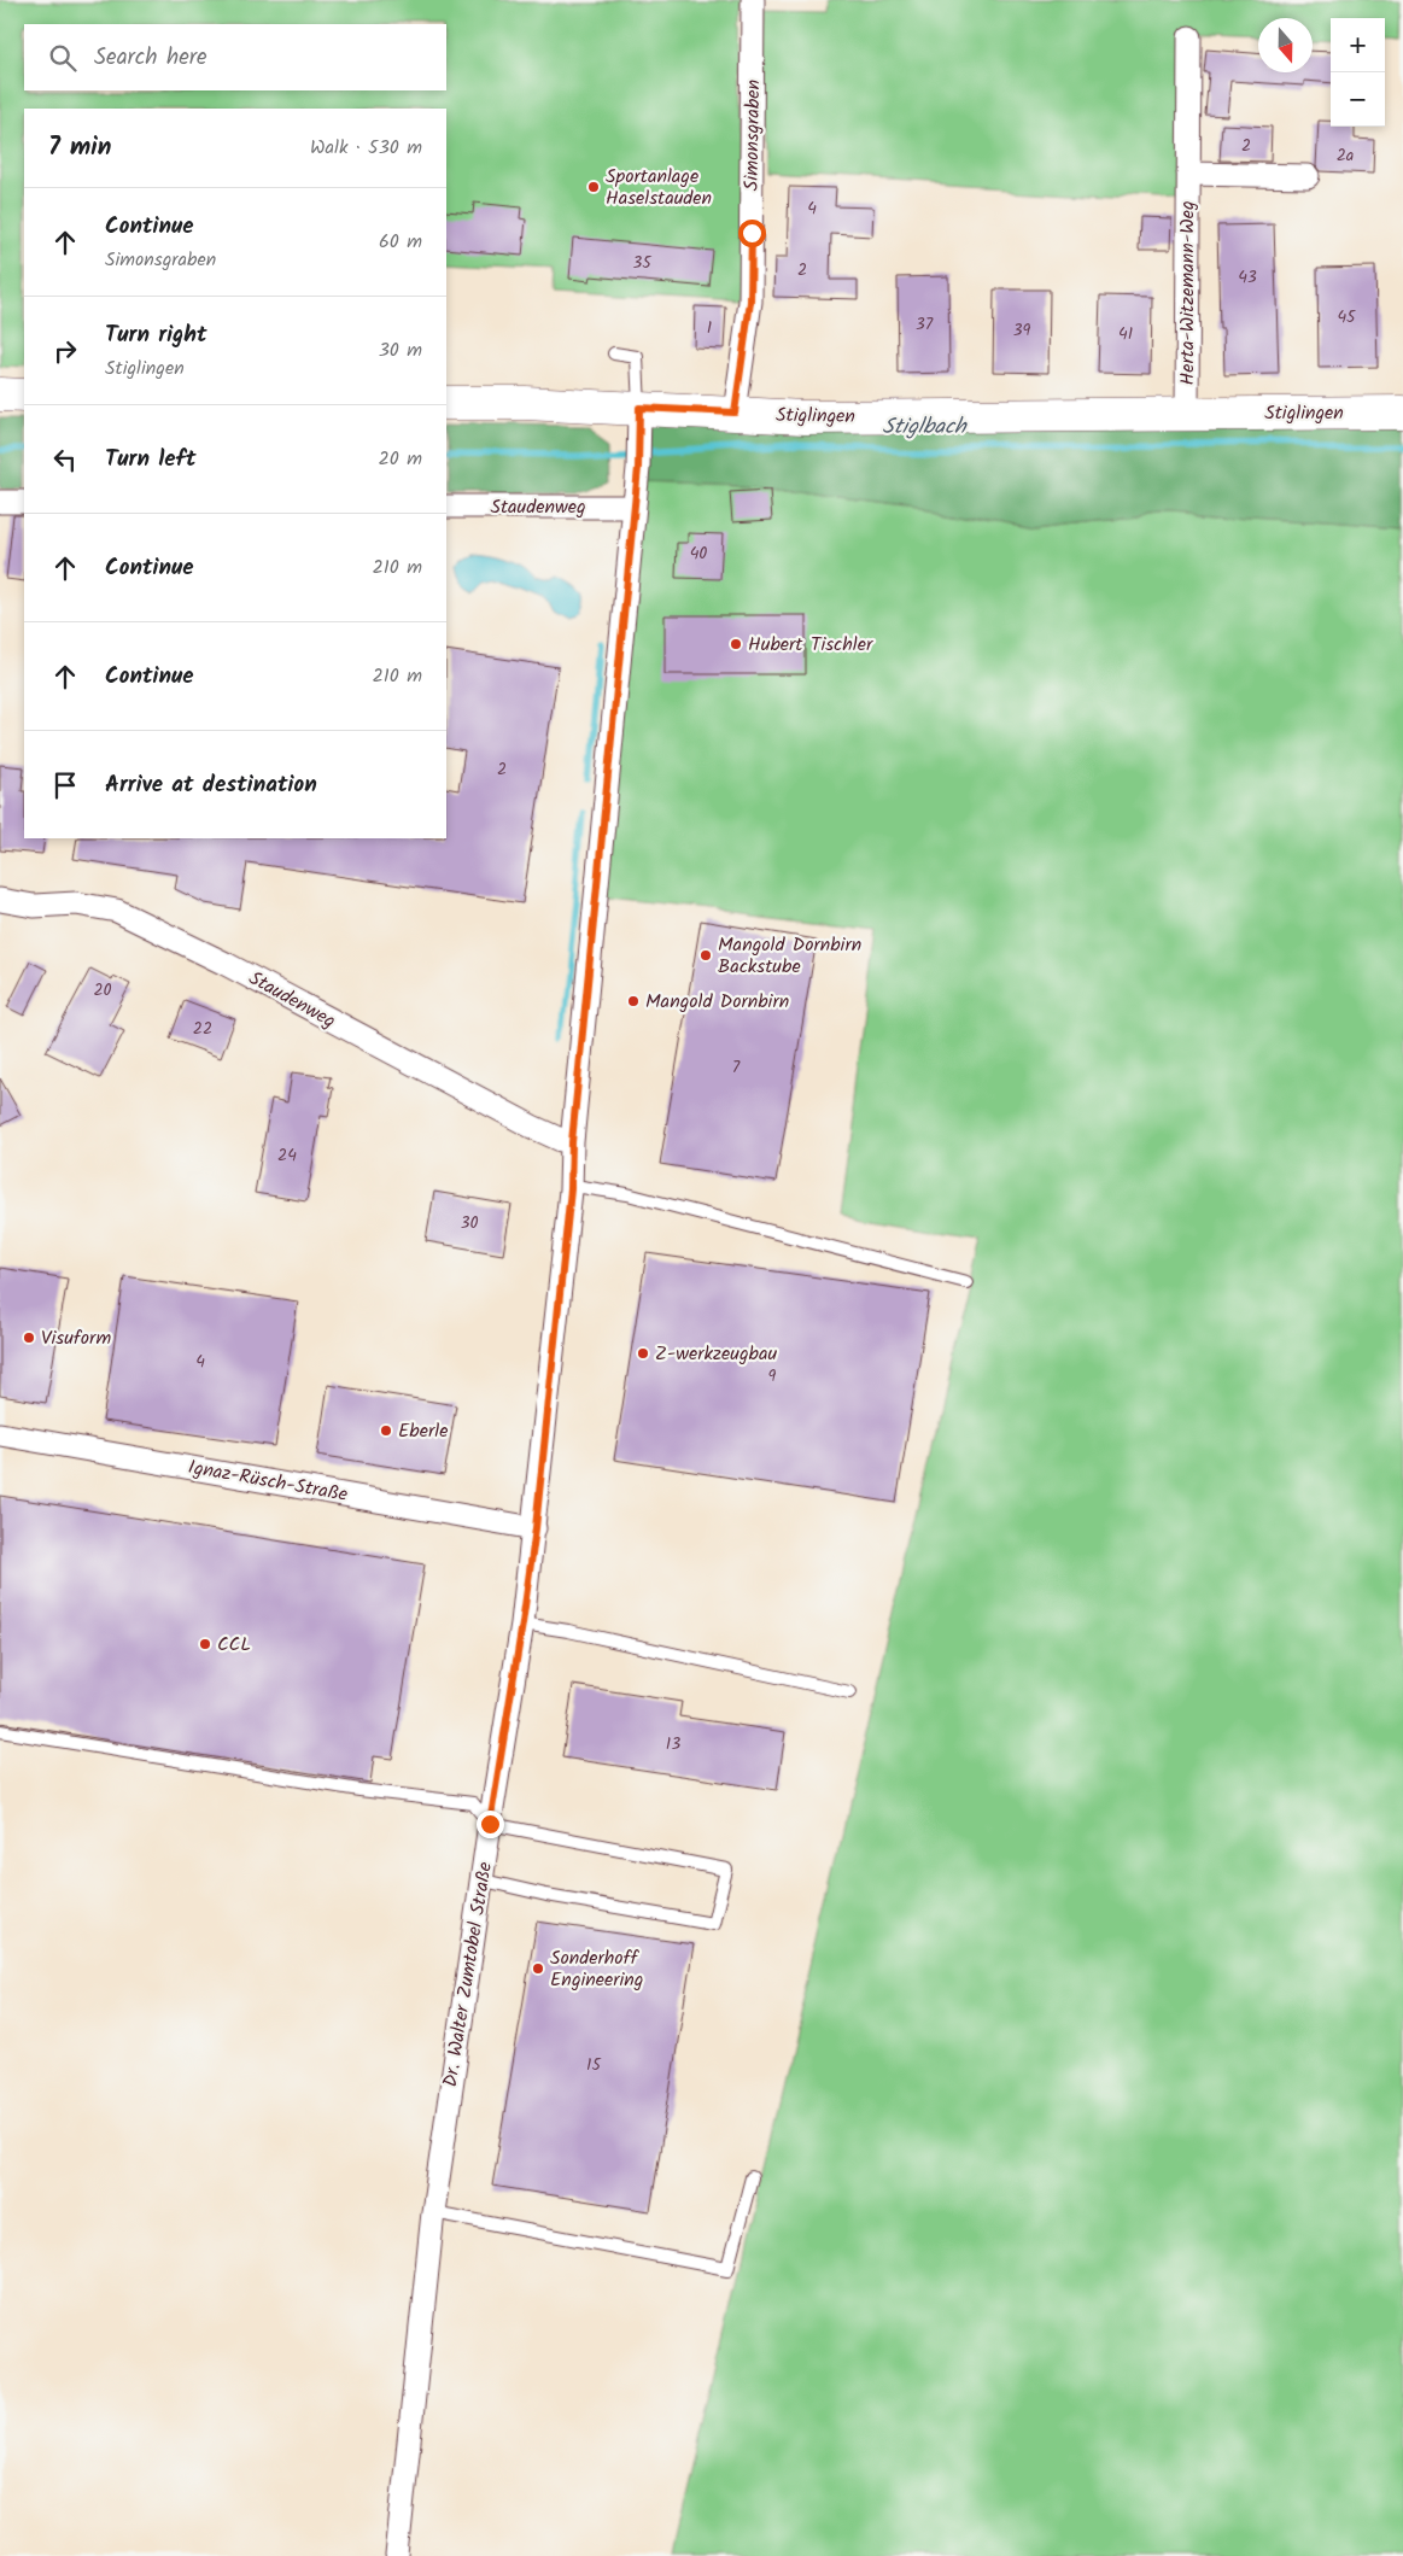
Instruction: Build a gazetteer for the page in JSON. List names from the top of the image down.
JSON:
{
  "streets": {
    "main road": ["Stiglingen"],
    "street": [
      "Simonsgraben",
      "Herta-Witzemann-Weg",
      "Staudenweg",
      "Ignaz-Rüsch-Straße",
      "Dr. Walter Zumtobel Straße"
    ]
  },
  "crossings": [
    ["Simonsgraben", "Stiglingen"],
    ["Herta-Witzemann-Weg", "Stiglingen"],
    ["Stiglingen", "Dr. Walter Zumtobel Straße"],
    ["Staudenweg", "Dr. Walter Zumtobel Straße"],
    ["Ignaz-Rüsch-Straße", "Dr. Walter Zumtobel Straße"]
  ],
  "water": ["Stiglbach"],
  "places": [
    "Sportanlage Haselstauden",
    "Hubert Tischler",
    "Mangold Dornbirn Backstube",
    "Mangold Dornbirn",
    "Visuform",
    "Z-werkzeugbau",
    "Eberle",
    "CCL",
    "Sonderhoff Engineering"
  ],
  "house_numbers": [
    "2",
    "2a",
    "4",
    "35",
    "2",
    "43",
    "45",
    "37",
    "1",
    "39",
    "41",
    "40",
    "2",
    "20",
    "22",
    "7",
    "24",
    "30",
    "4",
    "9",
    "13",
    "15"
  ],
  "north": "bottom",
  "page": {
    "map_buttons": ["+", "−"],
    "search": "Search here",
    "heading": ["7 min", "Walk · 530 m"],
    "list": [
      ["Continue", "Simonsgraben", "60 m"],
      ["Turn right", "Stiglingen", "30 m"],
      ["Turn left", "20 m"],
      ["Continue", "210 m"],
      ["Continue", "210 m"],
      "Arrive at destination"
    ]
  }
}
